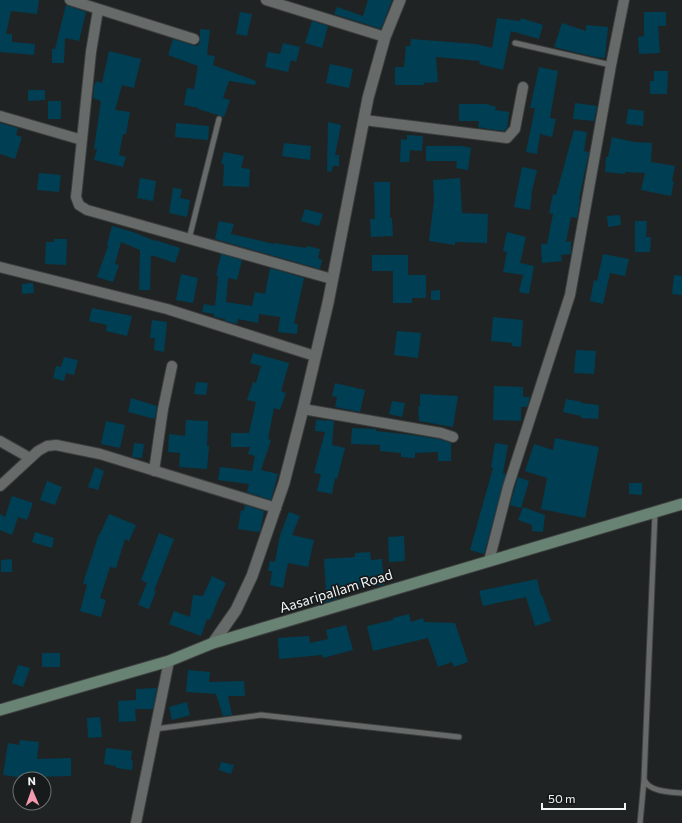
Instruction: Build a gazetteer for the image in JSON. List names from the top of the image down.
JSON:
{
  "streets": {
    "main road": ["Aasaripallam Road"]
  },
  "scale_bar": "50 m",
  "north": "top"
}
